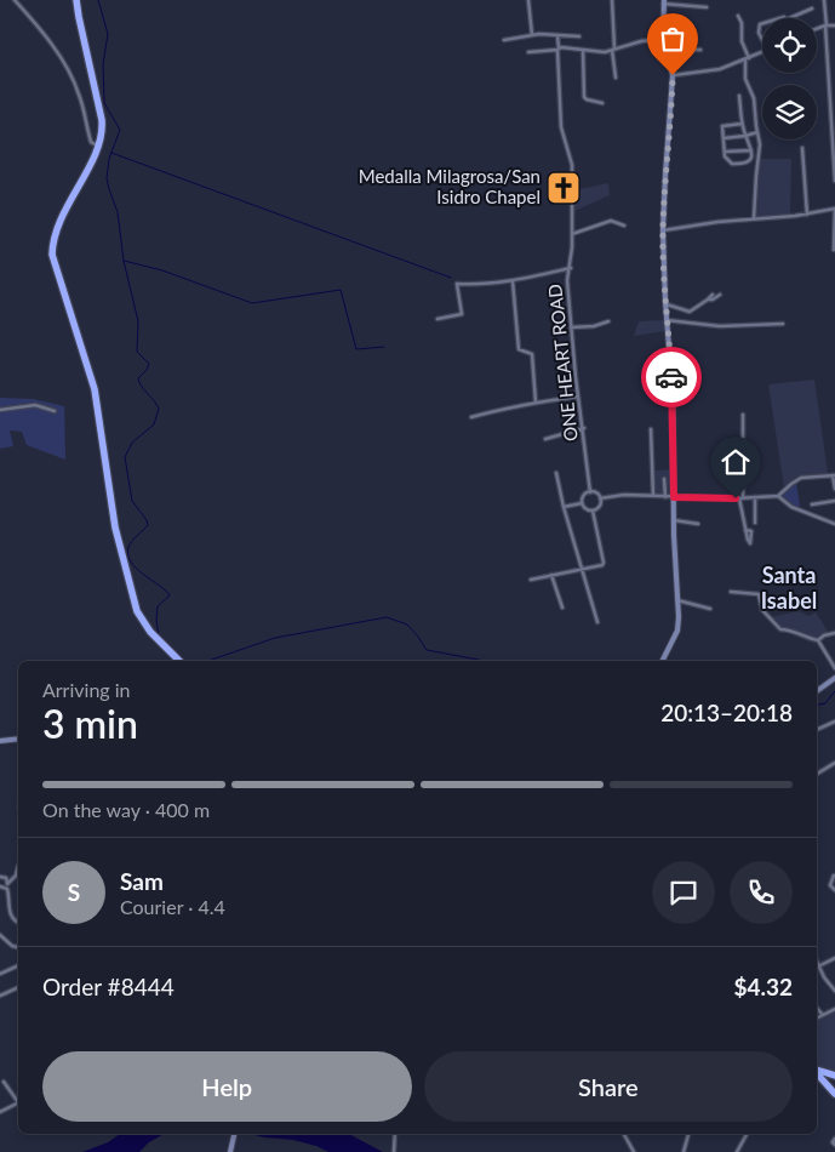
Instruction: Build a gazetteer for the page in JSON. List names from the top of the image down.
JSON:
{
  "streets": {
    "street": ["ONE HEART ROAD"]
  },
  "districts": ["Santa Isabel"],
  "places": {
    "church": ["Medalla Milagrosa/San Isidro Chapel"]
  },
  "page": {
    "heading": ["3 min", "Arriving in", "20:13–20:18"],
    "panel": [
      "Sam",
      "Courier · 4.4",
      "Order #8444",
      "$4.32"
    ],
    "bar": "On the way · 400 m",
    "round": "S",
    "buttons": ["Help", "Share"]
  }
}
